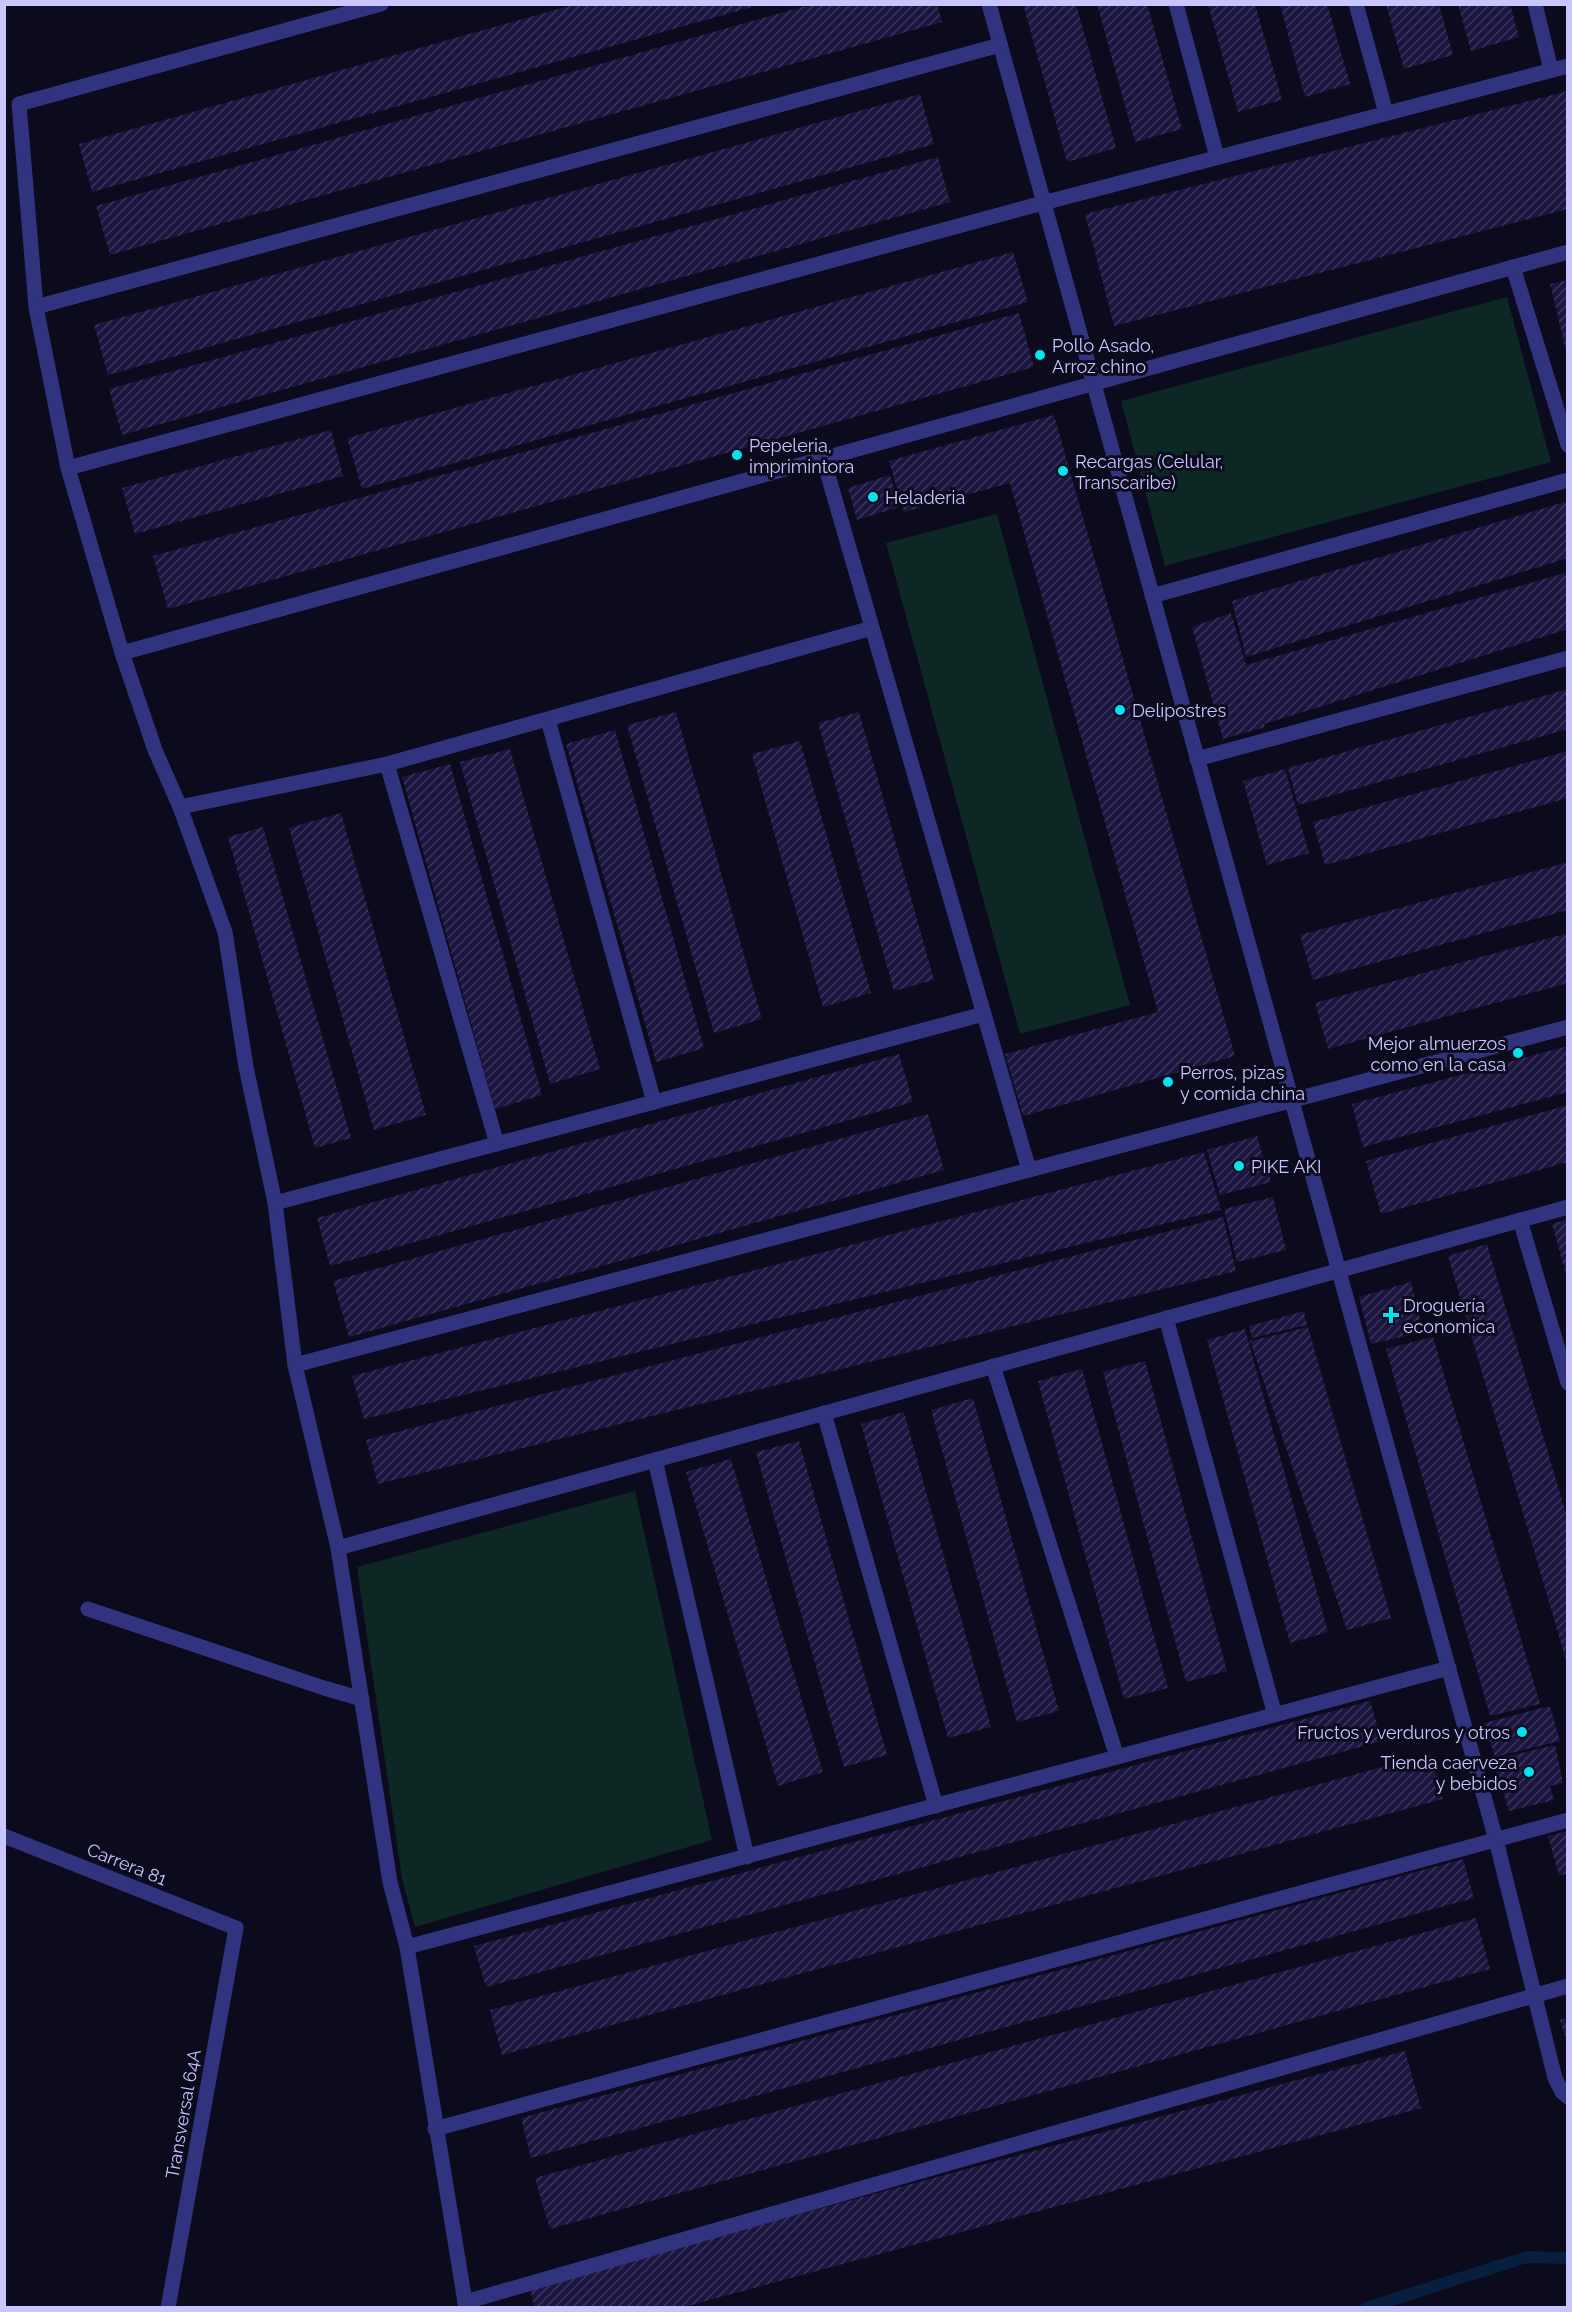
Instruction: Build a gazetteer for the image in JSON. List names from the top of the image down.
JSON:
{
  "streets": {
    "street": ["Carrera 81", "Transversal 64A"]
  },
  "crossings": [
    ["Carrera 81", "Transversal 64A"]
  ],
  "places": {
    "other": [
      "Pollo Asado, Arroz chino",
      "Pepeleria, imprimintora",
      "Recargas (Celular, Transcaribe)",
      "Heladeria",
      "Delipostres",
      "Mejor almuerzos como en la casa",
      "Perros, pizas y comida china",
      "PIKE AKI",
      "Fructos y verduros y otros",
      "Tienda caerveza y bebidos"
    ],
    "health": ["Droguería economica"]
  }
}
